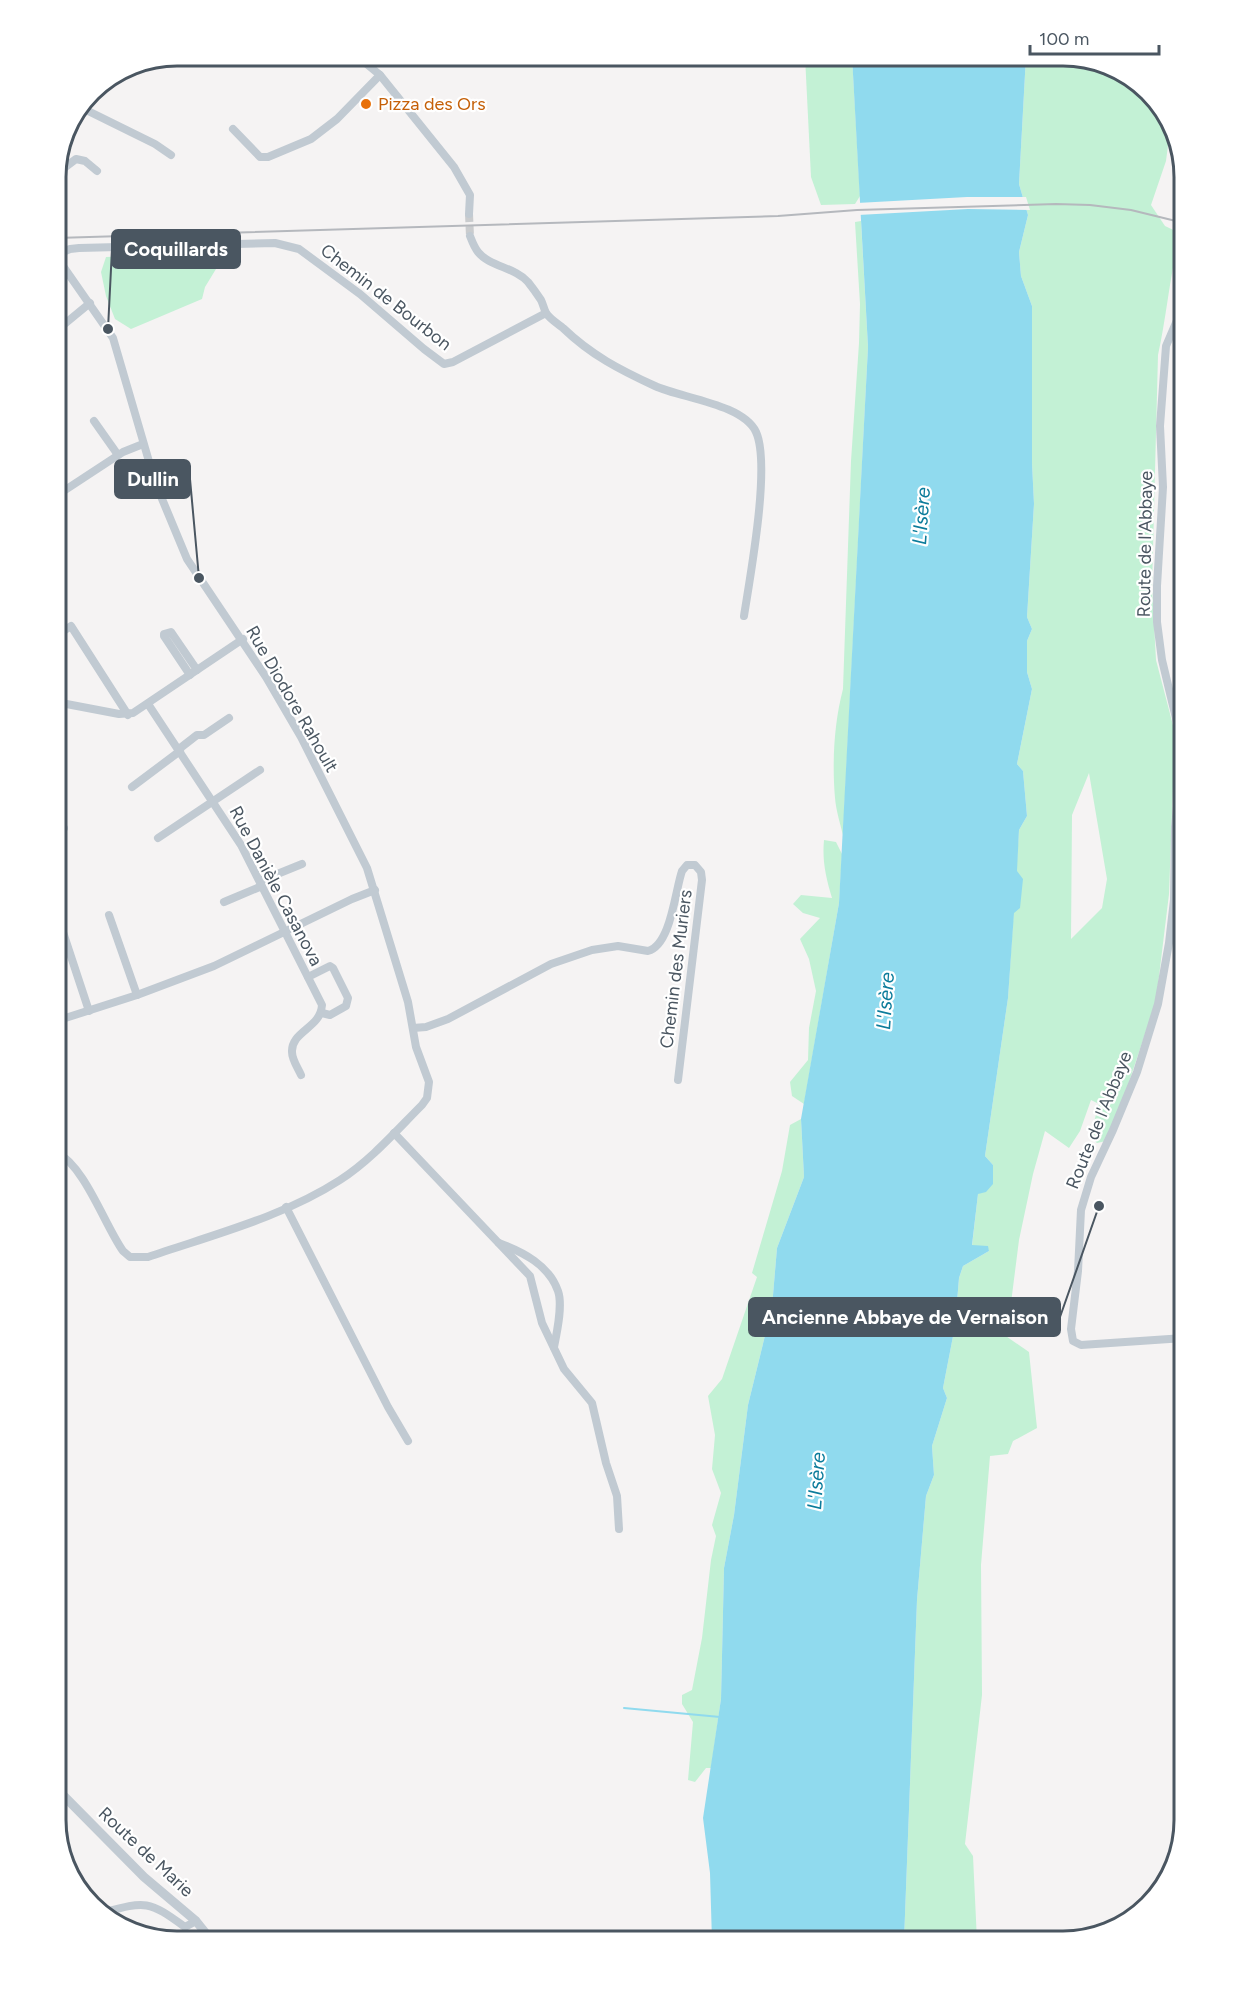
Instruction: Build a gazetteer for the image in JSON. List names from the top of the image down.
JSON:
{
  "streets": {
    "street": [
      "Chemin de Bourbon",
      "Route de l'Abbaye",
      "Rue Diodore Rahoult",
      "Rue Danièle Casanova",
      "Chemin des Muriers",
      "Route de Marie"
    ]
  },
  "crossings": [
    ["Rue Diodore Rahoult", "Chemin des Muriers"]
  ],
  "water": ["L'Isère"],
  "places": [
    "Pizza des Ors",
    "Coquillards",
    "Dullin",
    "Ancienne Abbaye de Vernaison"
  ],
  "scale_bar": "100 m"
}
